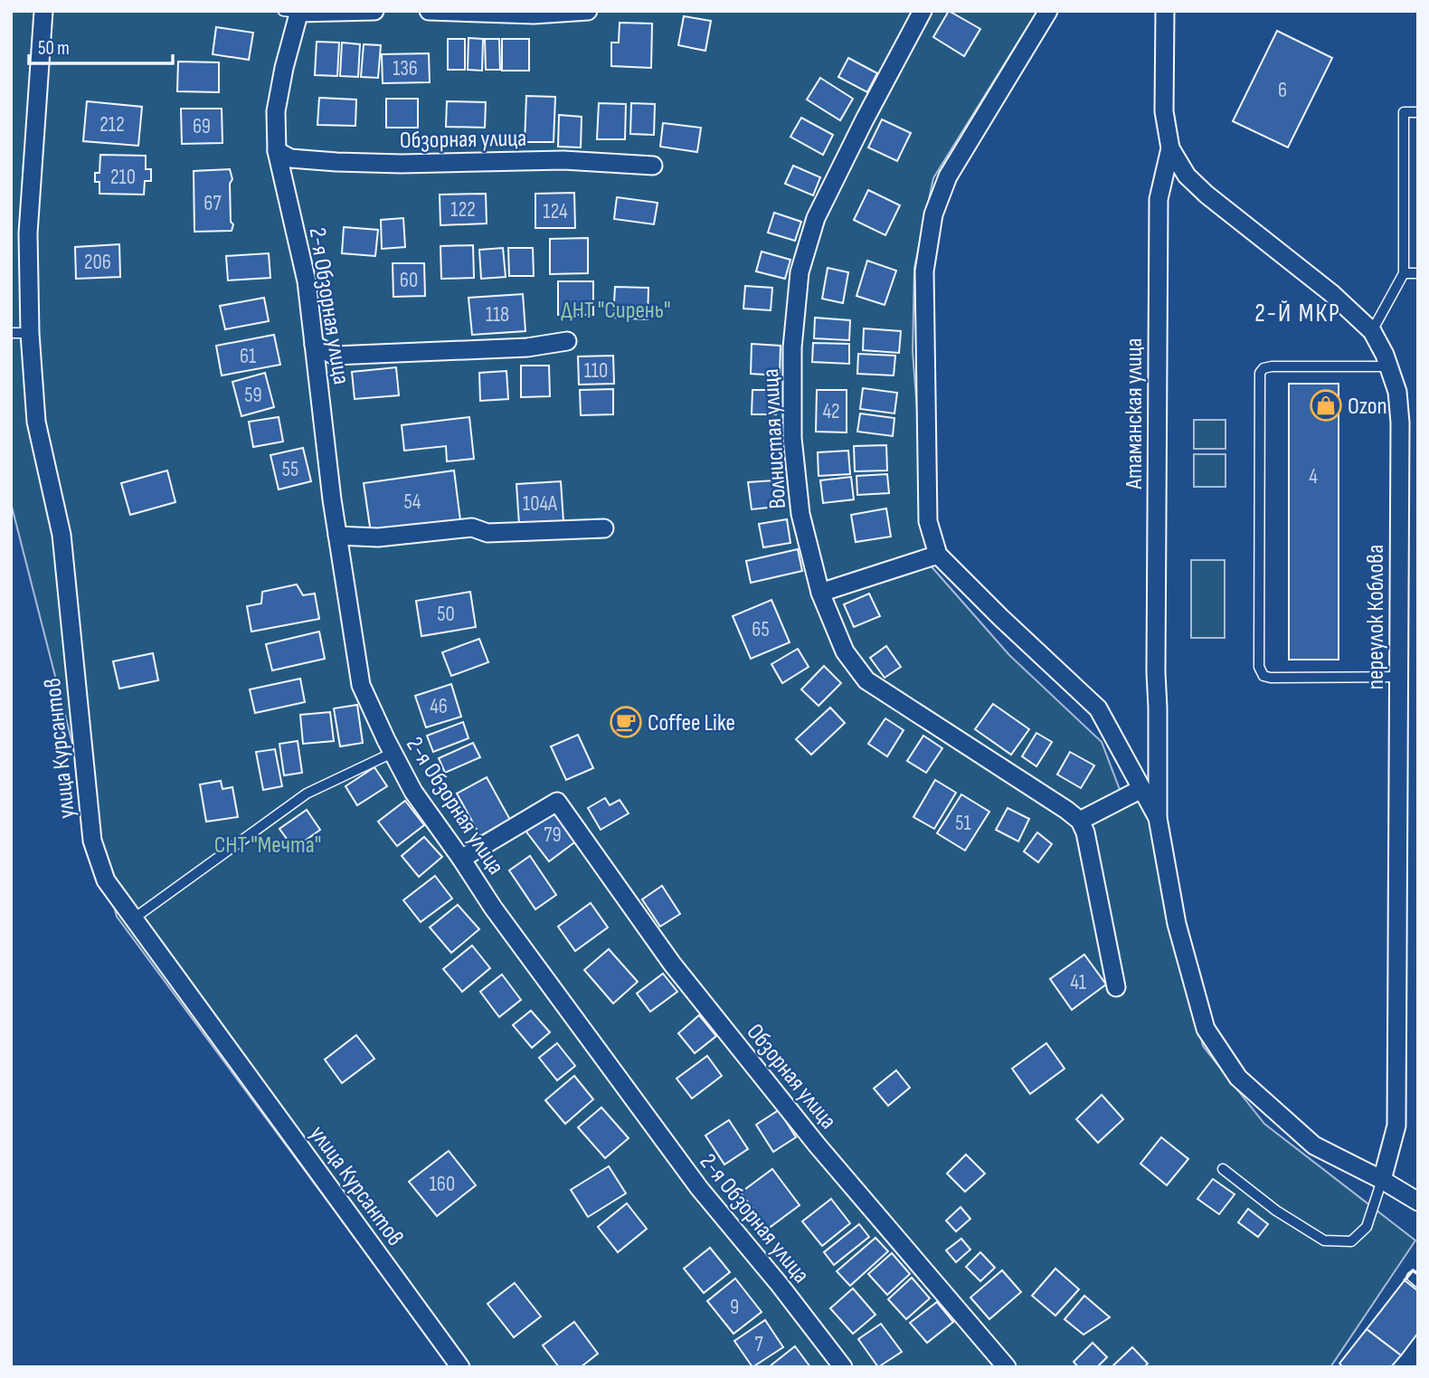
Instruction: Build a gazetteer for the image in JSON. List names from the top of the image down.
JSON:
{
  "streets": {
    "street": [
      "Обзорная улица",
      "2-я Обзорная улица",
      "Атаманская улица",
      "Волнистая улица",
      "переулок Коблова",
      "улица Курсантов"
    ]
  },
  "crossings": [
    ["Обзорная улица", "2-я Обзорная улица"],
    ["Атаманская улица", "переулок Коблова"]
  ],
  "districts": ["2-Й МКР"],
  "parks": ["ДНТ \"Сирень\"", "СНТ \"Мечта\""],
  "places": {
    "shop": ["Ozon"],
    "cafe": ["Coffee Like"]
  },
  "house_numbers": [
    "136",
    "6",
    "212",
    "69",
    "210",
    "67",
    "122",
    "124",
    "206",
    "60",
    "118",
    "61",
    "110",
    "59",
    "42",
    "55",
    "4",
    "54",
    "104А",
    "50",
    "65",
    "46",
    "51",
    "79",
    "41",
    "160",
    "9",
    "7"
  ],
  "scale_bar": "50 m"
}
